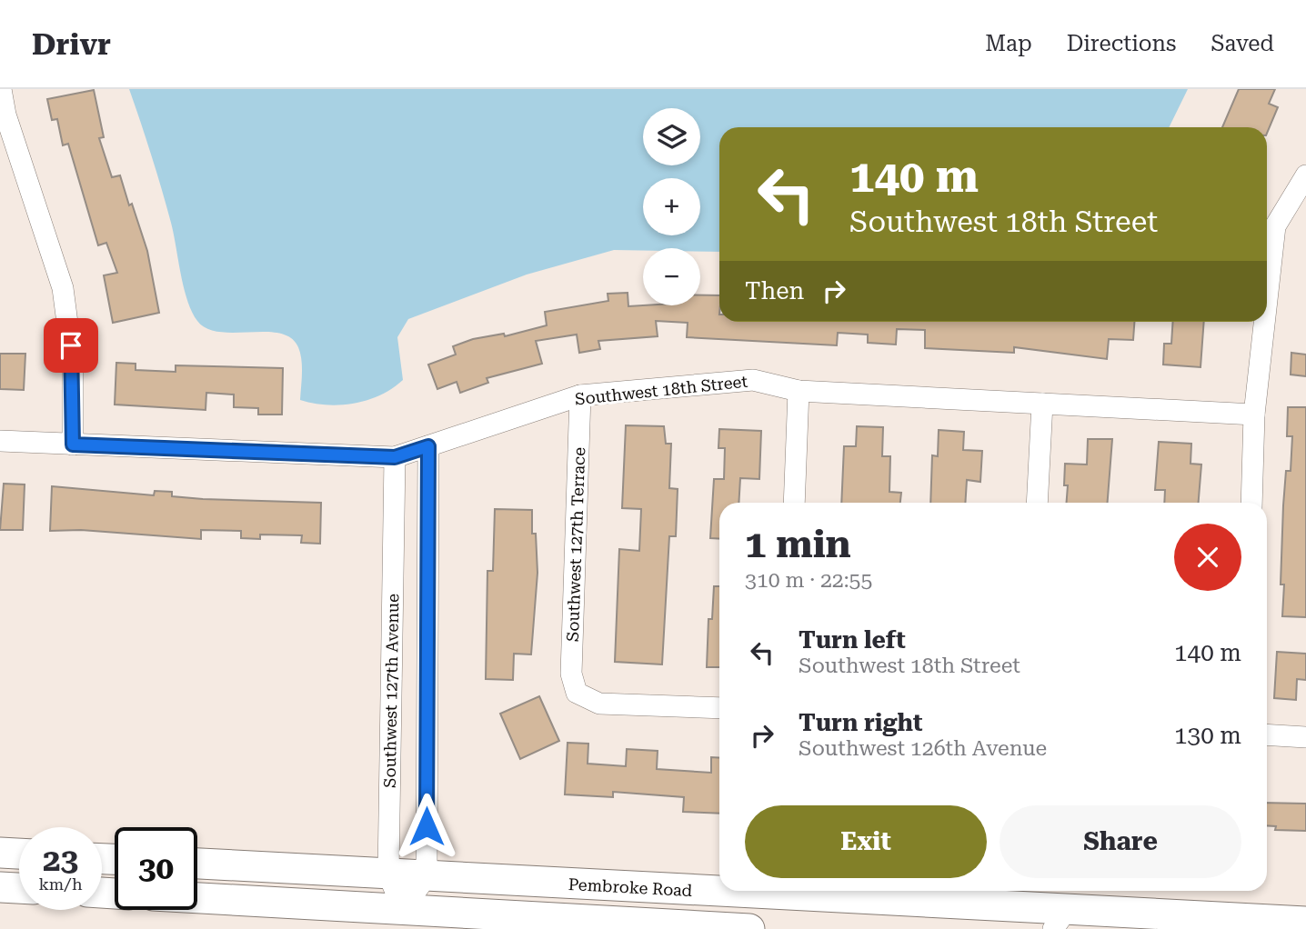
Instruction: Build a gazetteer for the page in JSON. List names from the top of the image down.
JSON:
{
  "streets": {
    "main road": ["Pembroke Road"],
    "street": ["Southwest 18th Street", "Southwest 127th Terrace", "Southwest 127th Avenue"]
  },
  "crossings": [
    ["Southwest 18th Street", "Southwest 127th Terrace"],
    ["Southwest 18th Street", "Southwest 127th Avenue"],
    ["Southwest 127th Avenue", "Pembroke Road"]
  ],
  "page": {
    "header": "Drivr",
    "nav": ["Map", "Directions", "Saved"],
    "map_buttons": ["+", "−"],
    "turn": ["140 m", "Southwest 18th Street"],
    "then": "Then",
    "heading": ["1 min", "310 m · 22:55"],
    "list": [
      {
        "name": "Turn left",
        "note": "Southwest 18th Street",
        "value": "140 m"
      },
      {
        "name": "Turn right",
        "note": "Southwest 126th Avenue",
        "value": "130 m"
      }
    ],
    "buttons": ["Exit", "Share"],
    "speed": "23 km/h",
    "limit": "30"
  }
}
